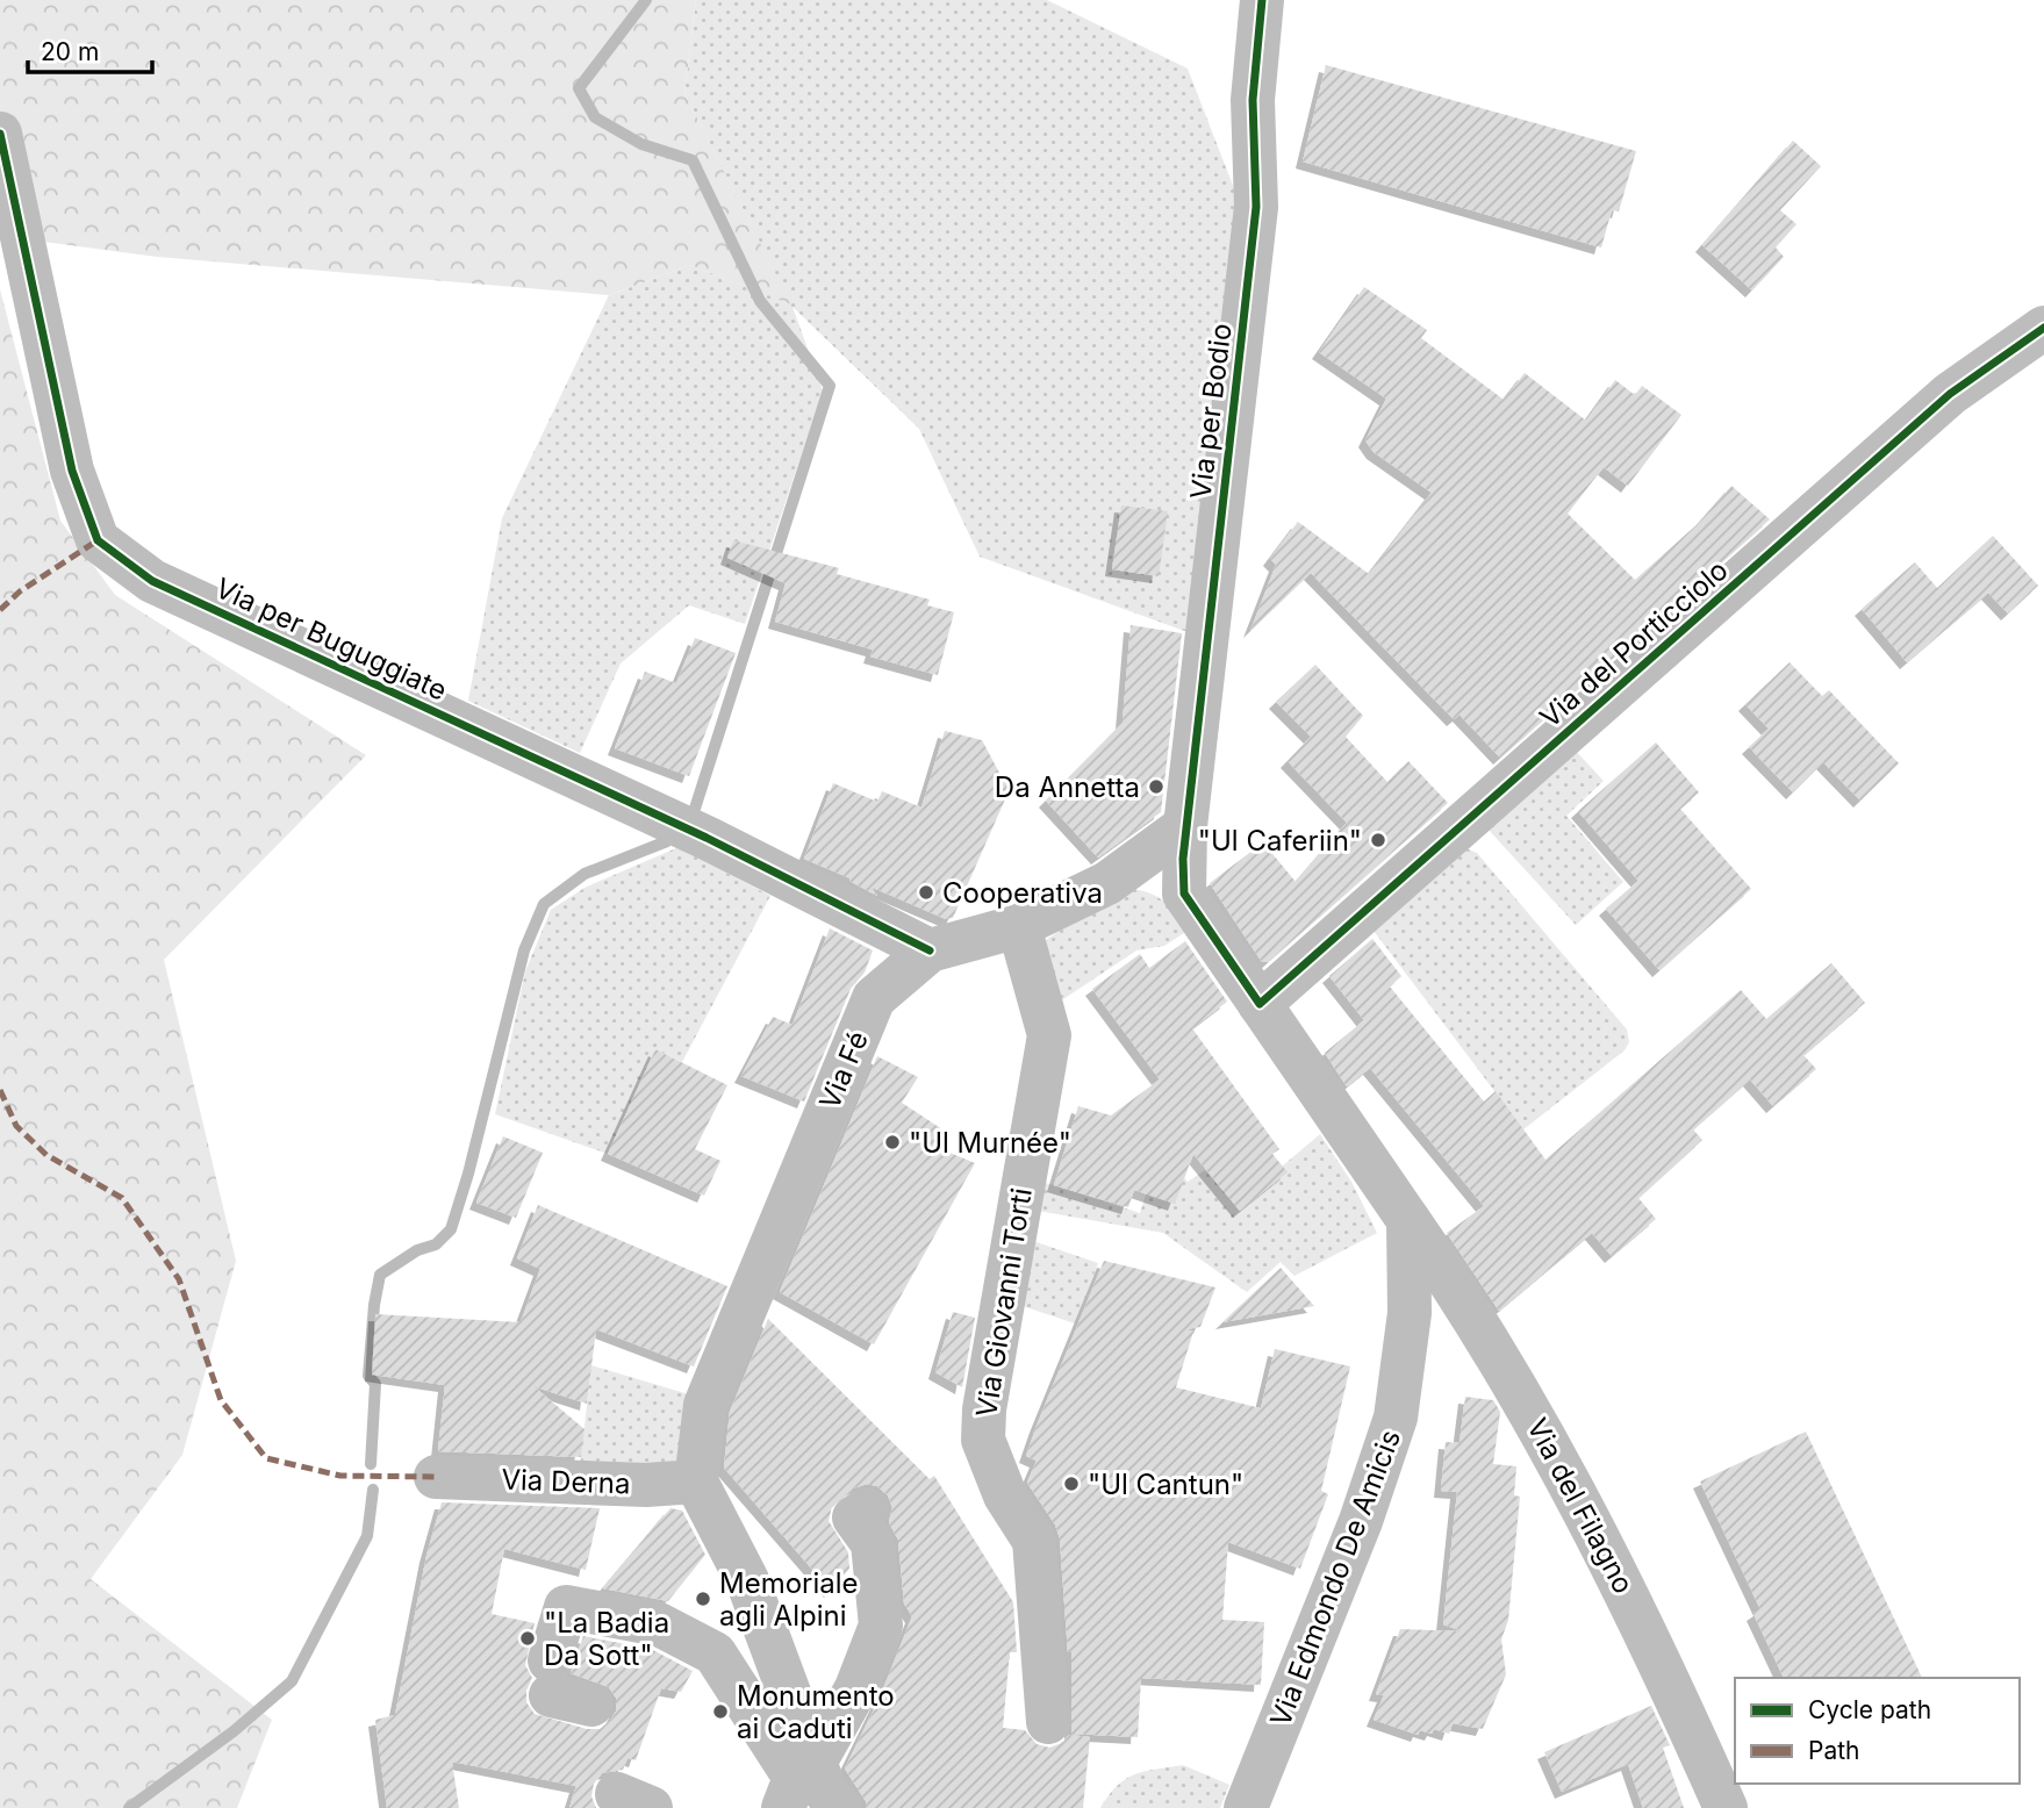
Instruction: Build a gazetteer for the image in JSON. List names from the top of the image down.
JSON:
{
  "streets": {
    "street": [
      "Via per Bodio",
      "Via per Buguggiate",
      "Via del Porticciolo",
      "Via Fé",
      "Via Giovanni Torti",
      "Via Derna",
      "Via del Filagno",
      "Via Edmondo De Amicis"
    ]
  },
  "crossings": [
    ["Via per Bodio", "Via Fé"],
    ["Via per Buguggiate", "Via Fé"],
    ["Via Fé", "Via Giovanni Torti"],
    ["Via Fé", "Via Derna"],
    ["Via del Filagno", "Via Edmondo De Amicis"]
  ],
  "places": [
    "Da Annetta",
    "\"Ul Caferiin\"",
    "Cooperativa",
    "\"Ul Murnée\"",
    "\"Ul Cantun\"",
    "Memoriale agli Alpini",
    "\"La Badia Da Sott\"",
    "Monumento ai Caduti"
  ],
  "legend": ["Cycle path", "Path"],
  "scale_bar": "20 m"
}
